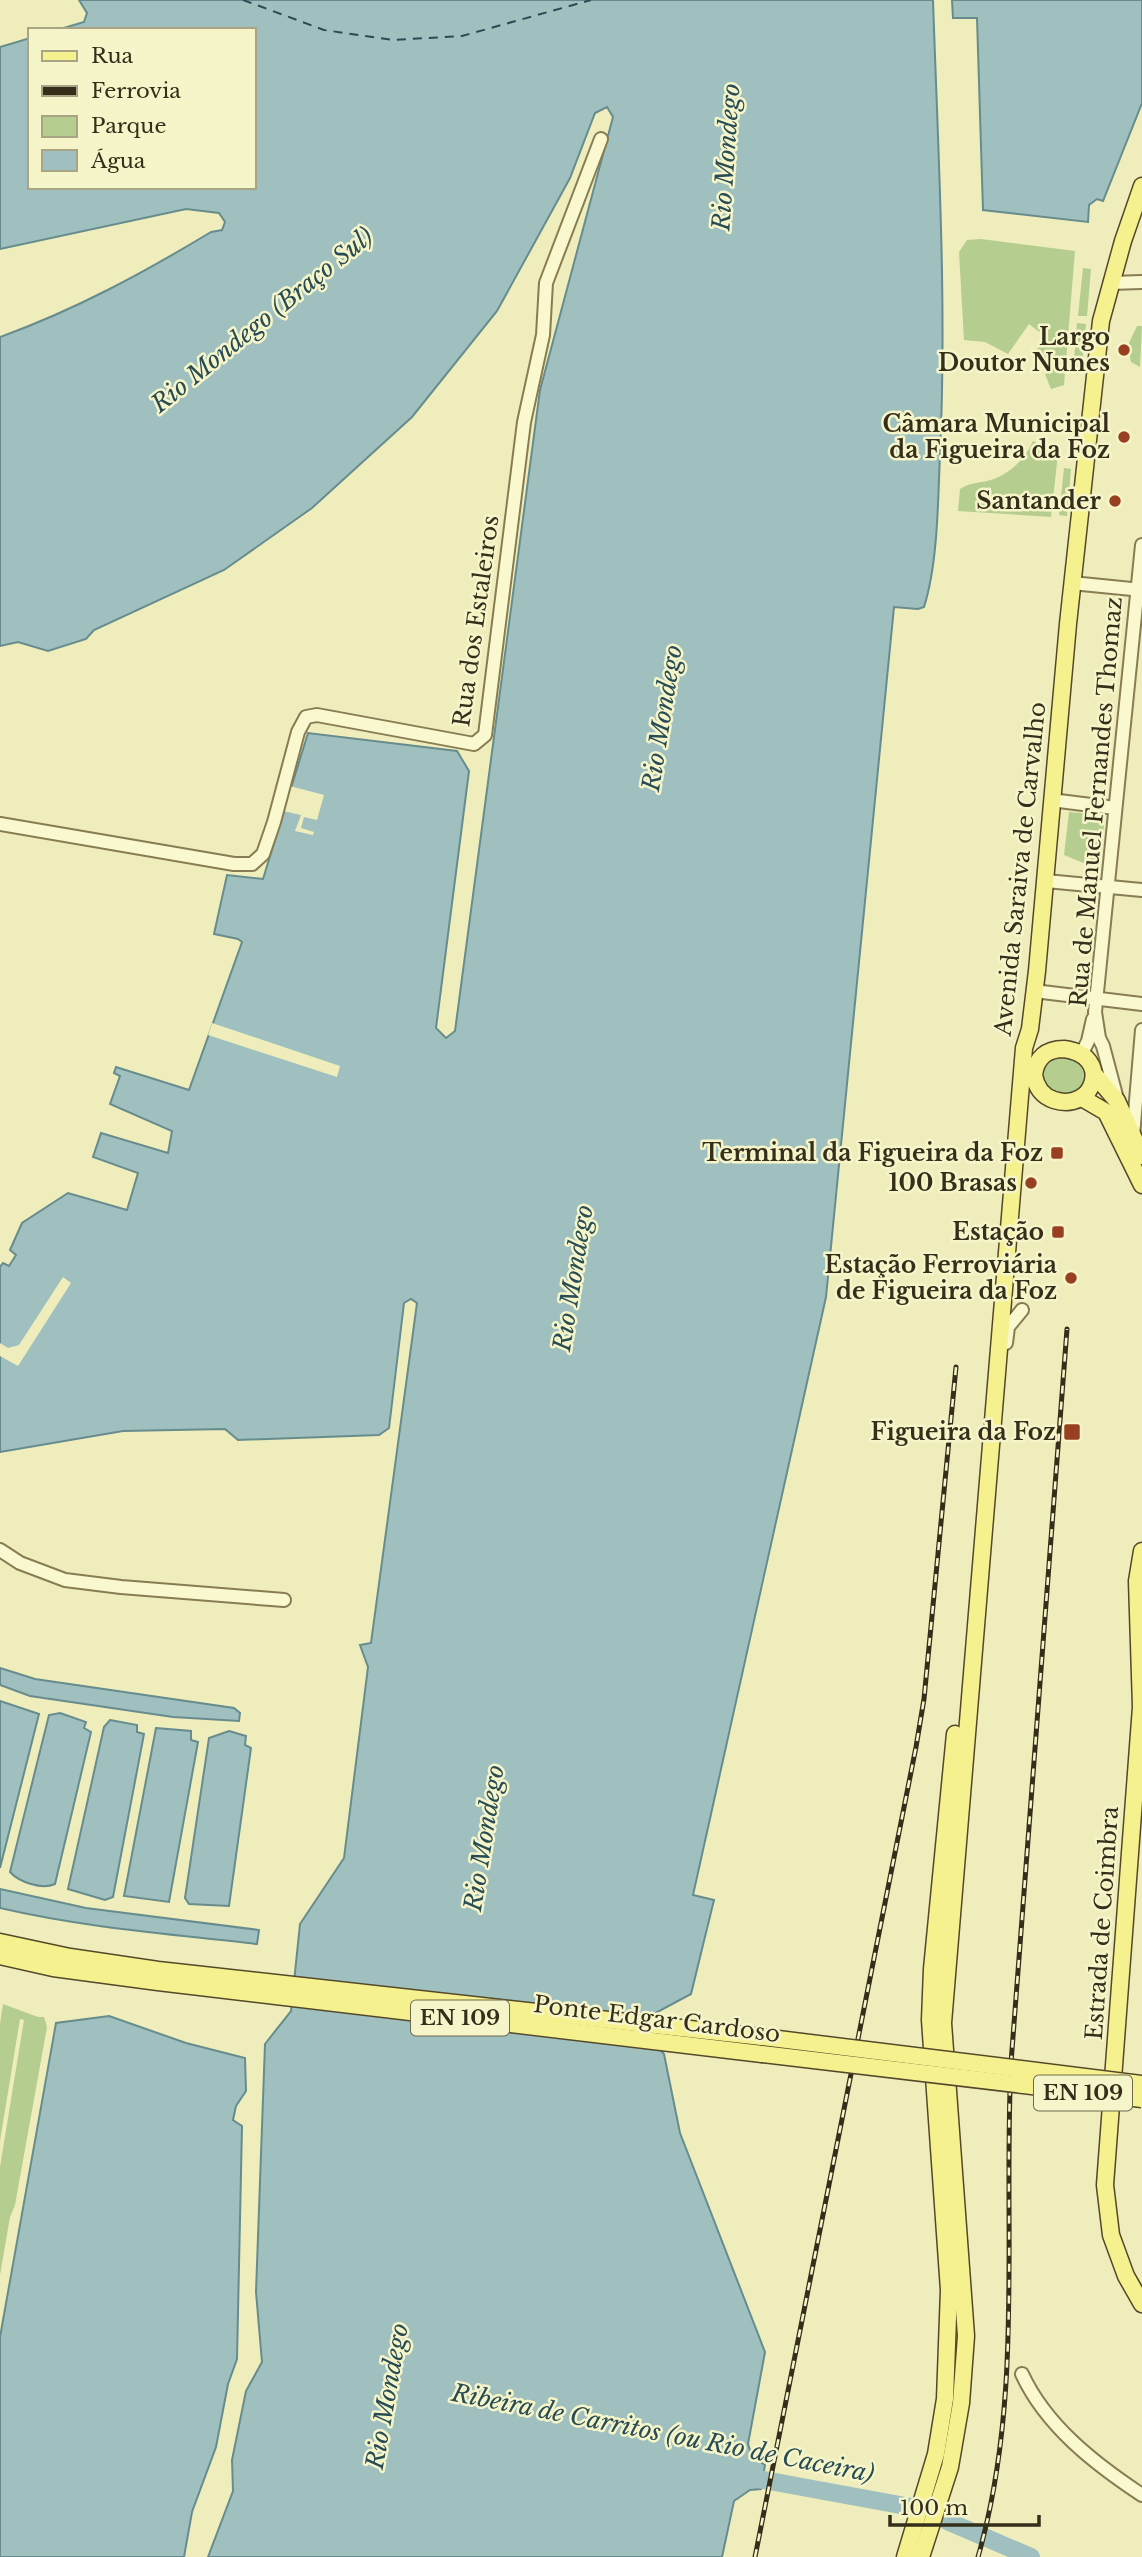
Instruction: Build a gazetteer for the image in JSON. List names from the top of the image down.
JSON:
{
  "streets": {
    "main road": [
      "Avenida Saraiva de Carvalho",
      "Estrada de Coimbra",
      "EN 109",
      "Ponte Edgar Cardoso"
    ],
    "street": ["Rua dos Estaleiros", "Rua de Manuel Fernandes Thomaz"]
  },
  "water": ["Rio Mondego", "Rio Mondego (Braço Sul)", "Ribeira de Carritos (ou Rio de Caceira)"],
  "places": {
    "other": [
      "Largo Doutor Nunes",
      "Câmara Municipal da Figueira da Foz",
      "Santander",
      "100 Brasas",
      "Estação Ferroviária de Figueira da Foz"
    ],
    "transit": ["Terminal da Figueira da Foz", "Estação", "Figueira da Foz"]
  },
  "legend": [
    "Rua",
    "Ferrovia",
    "Parque",
    "Água"
  ],
  "scale_bar": "100 m"
}
